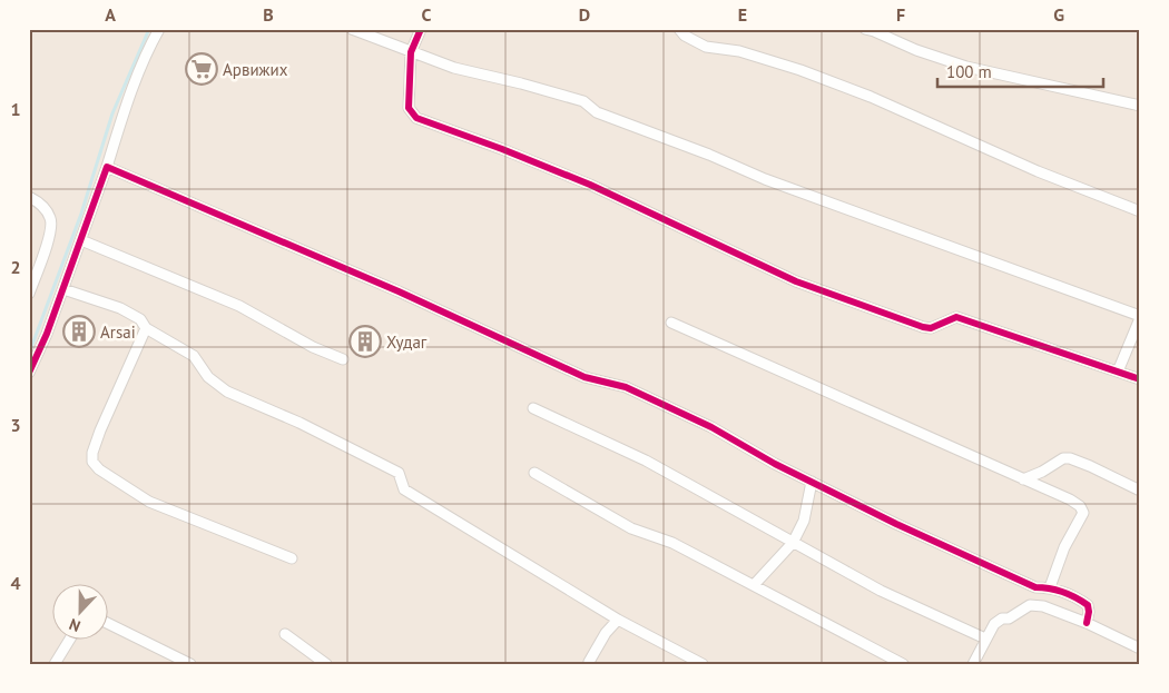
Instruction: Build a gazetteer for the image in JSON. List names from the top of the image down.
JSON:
{
  "places": {
    "supermarket": ["Арвижих"],
    "building": ["Arsai", "Худаг"]
  },
  "scale_bar": "100 m",
  "north": "bottom",
  "grid": {
    "columns": [
      "A",
      "B",
      "C",
      "D",
      "E",
      "F",
      "G"
    ],
    "rows": [
      "1",
      "2",
      "3",
      "4"
    ]
  }
}
